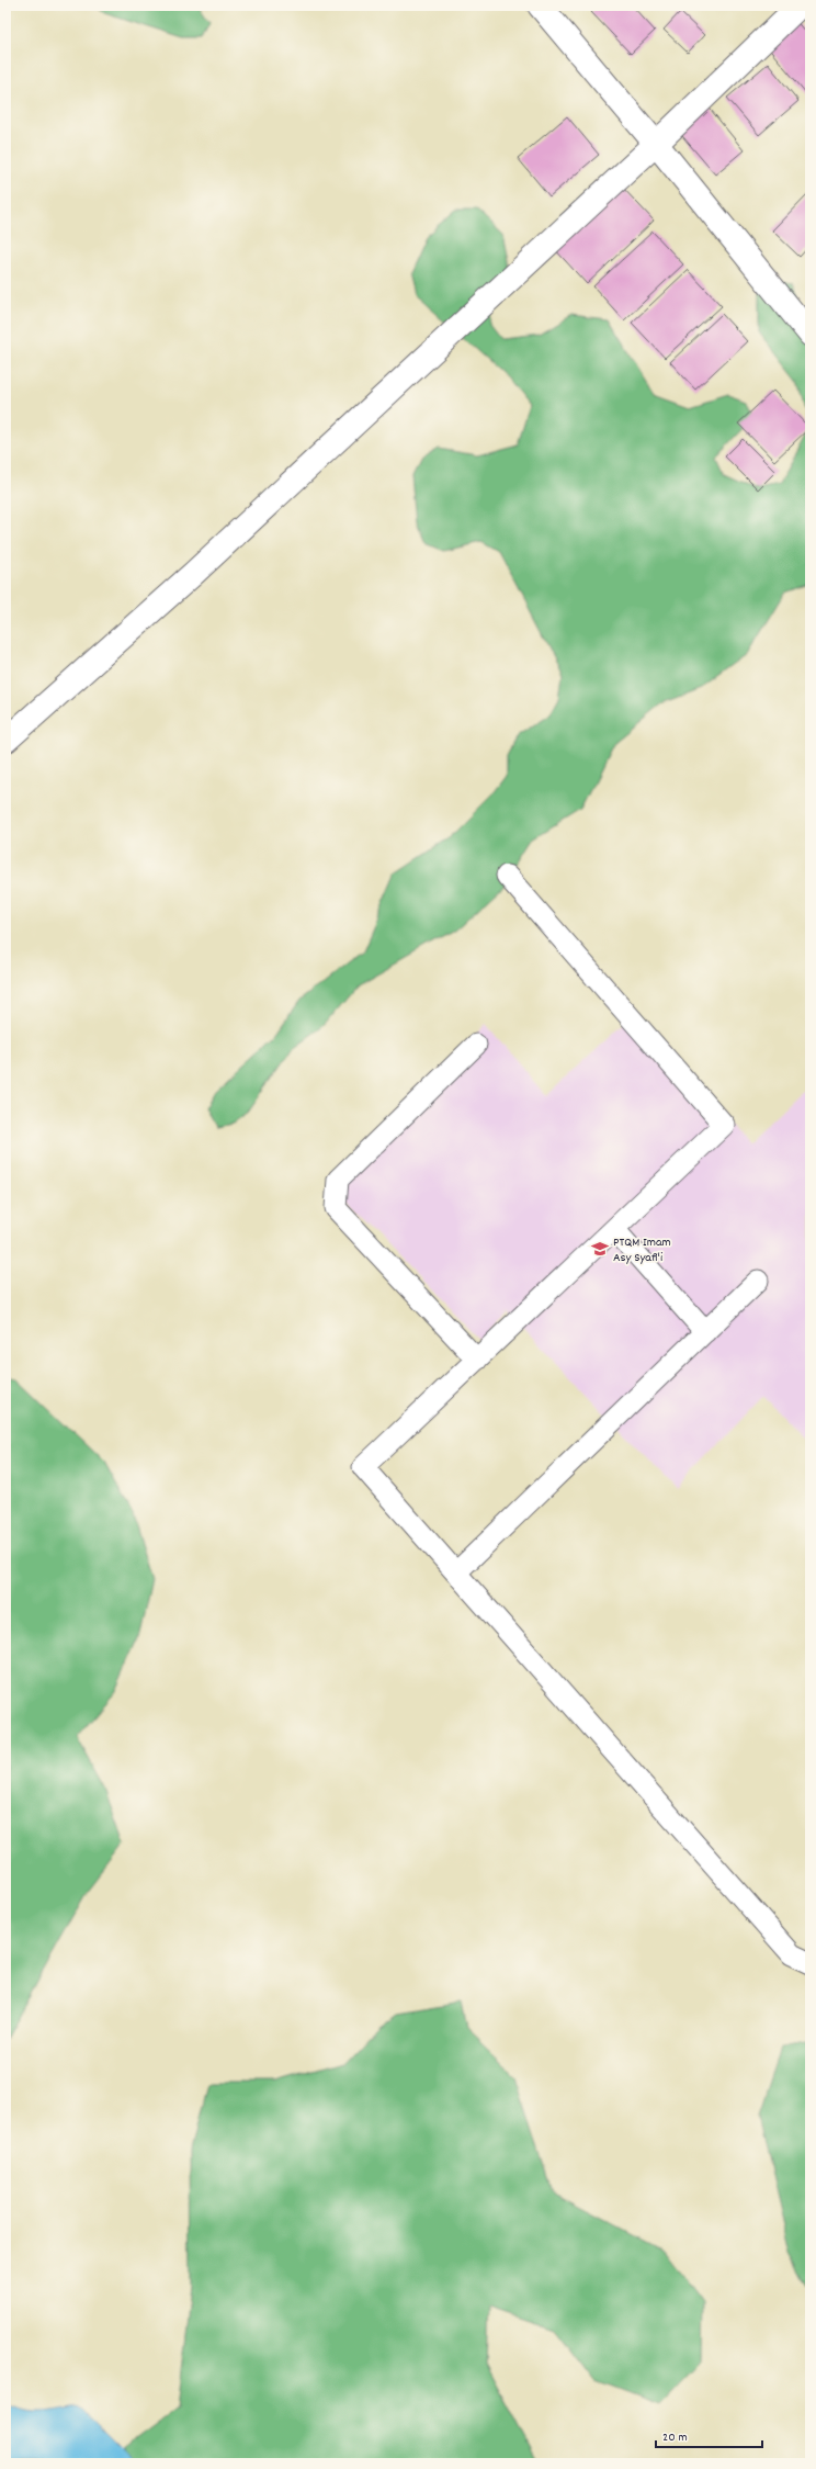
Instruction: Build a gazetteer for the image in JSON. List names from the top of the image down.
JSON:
{
  "places": {
    "school or university": ["PTQM Imam Asy Syafi'i"]
  },
  "scale_bar": "20 m"
}
